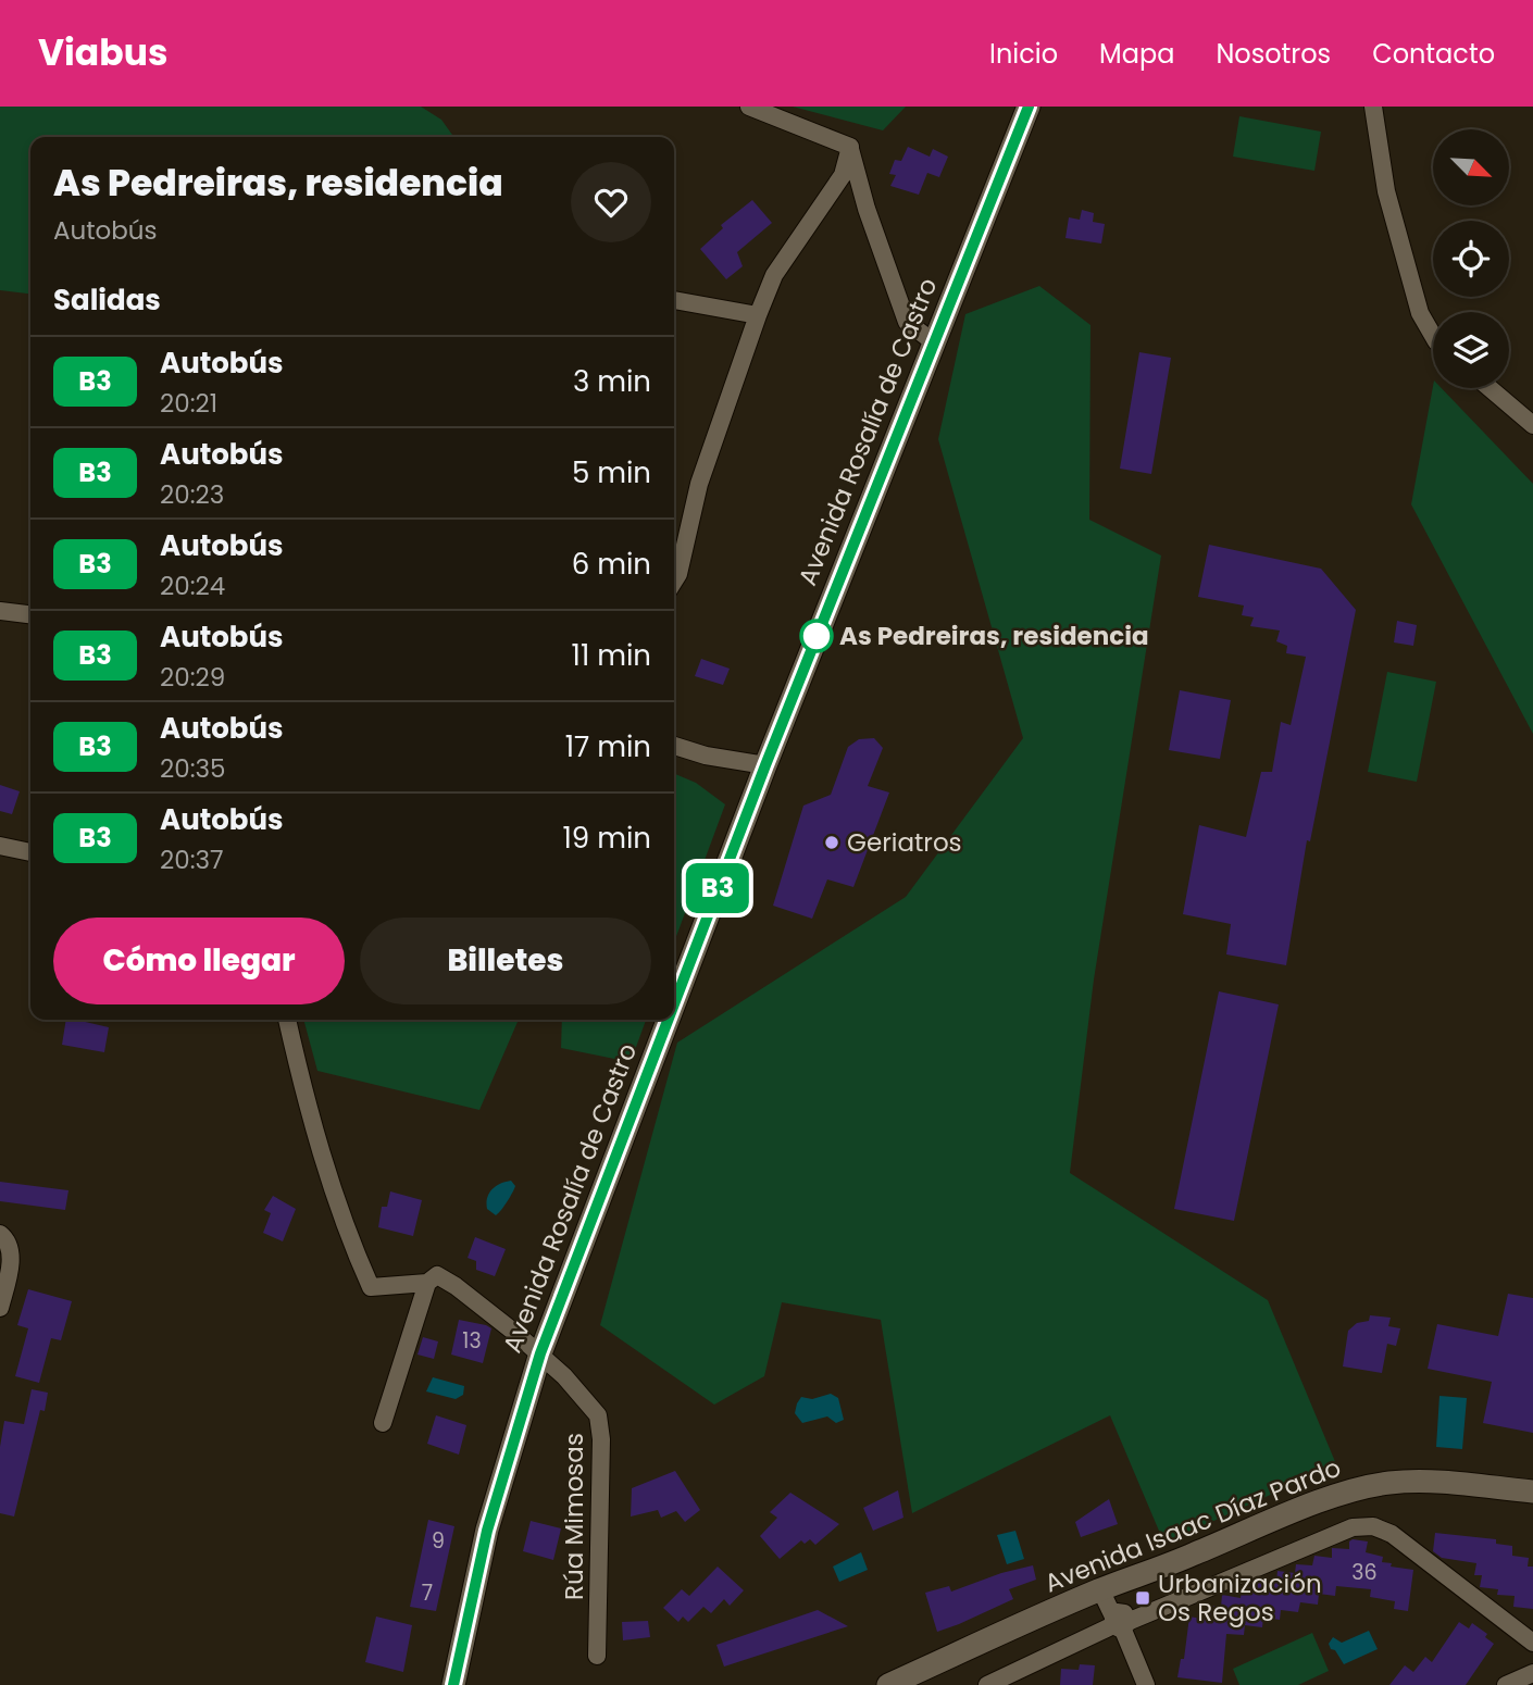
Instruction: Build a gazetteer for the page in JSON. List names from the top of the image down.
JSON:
{
  "streets": {
    "street": ["Avenida Rosalía de Castro", "Rúa Mimosas", "Avenida Isaac Díaz Pardo"]
  },
  "crossings": [
    ["Avenida Rosalía de Castro", "Rúa Mimosas"]
  ],
  "places": {
    "other": ["As Pedreiras, residencia", "Geriatros"],
    "transit": ["Urbanización Os Regos"]
  },
  "lines": ["bus line B3"],
  "house_numbers": [
    "13",
    "9",
    "36",
    "7"
  ],
  "north": "bottom right",
  "page": {
    "header": "Viabus",
    "nav": [
      "Inicio",
      "Mapa",
      "Nosotros",
      "Contacto"
    ],
    "on_map": "B3",
    "heading": [
      ["As Pedreiras, residencia", "Autobús"],
      "Salidas"
    ],
    "list": [
      {
        "mark": "B3",
        "name": "Autobús",
        "note": "20:21",
        "value": "3 min"
      },
      {
        "mark": "B3",
        "name": "Autobús",
        "note": "20:23",
        "value": "5 min"
      },
      {
        "mark": "B3",
        "name": "Autobús",
        "note": "20:24",
        "value": "6 min"
      },
      {
        "mark": "B3",
        "name": "Autobús",
        "note": "20:29",
        "value": "11 min"
      },
      {
        "mark": "B3",
        "name": "Autobús",
        "note": "20:35",
        "value": "17 min"
      },
      {
        "mark": "B3",
        "name": "Autobús",
        "note": "20:37",
        "value": "19 min"
      }
    ],
    "buttons": ["Cómo llegar", "Billetes"]
  }
}
